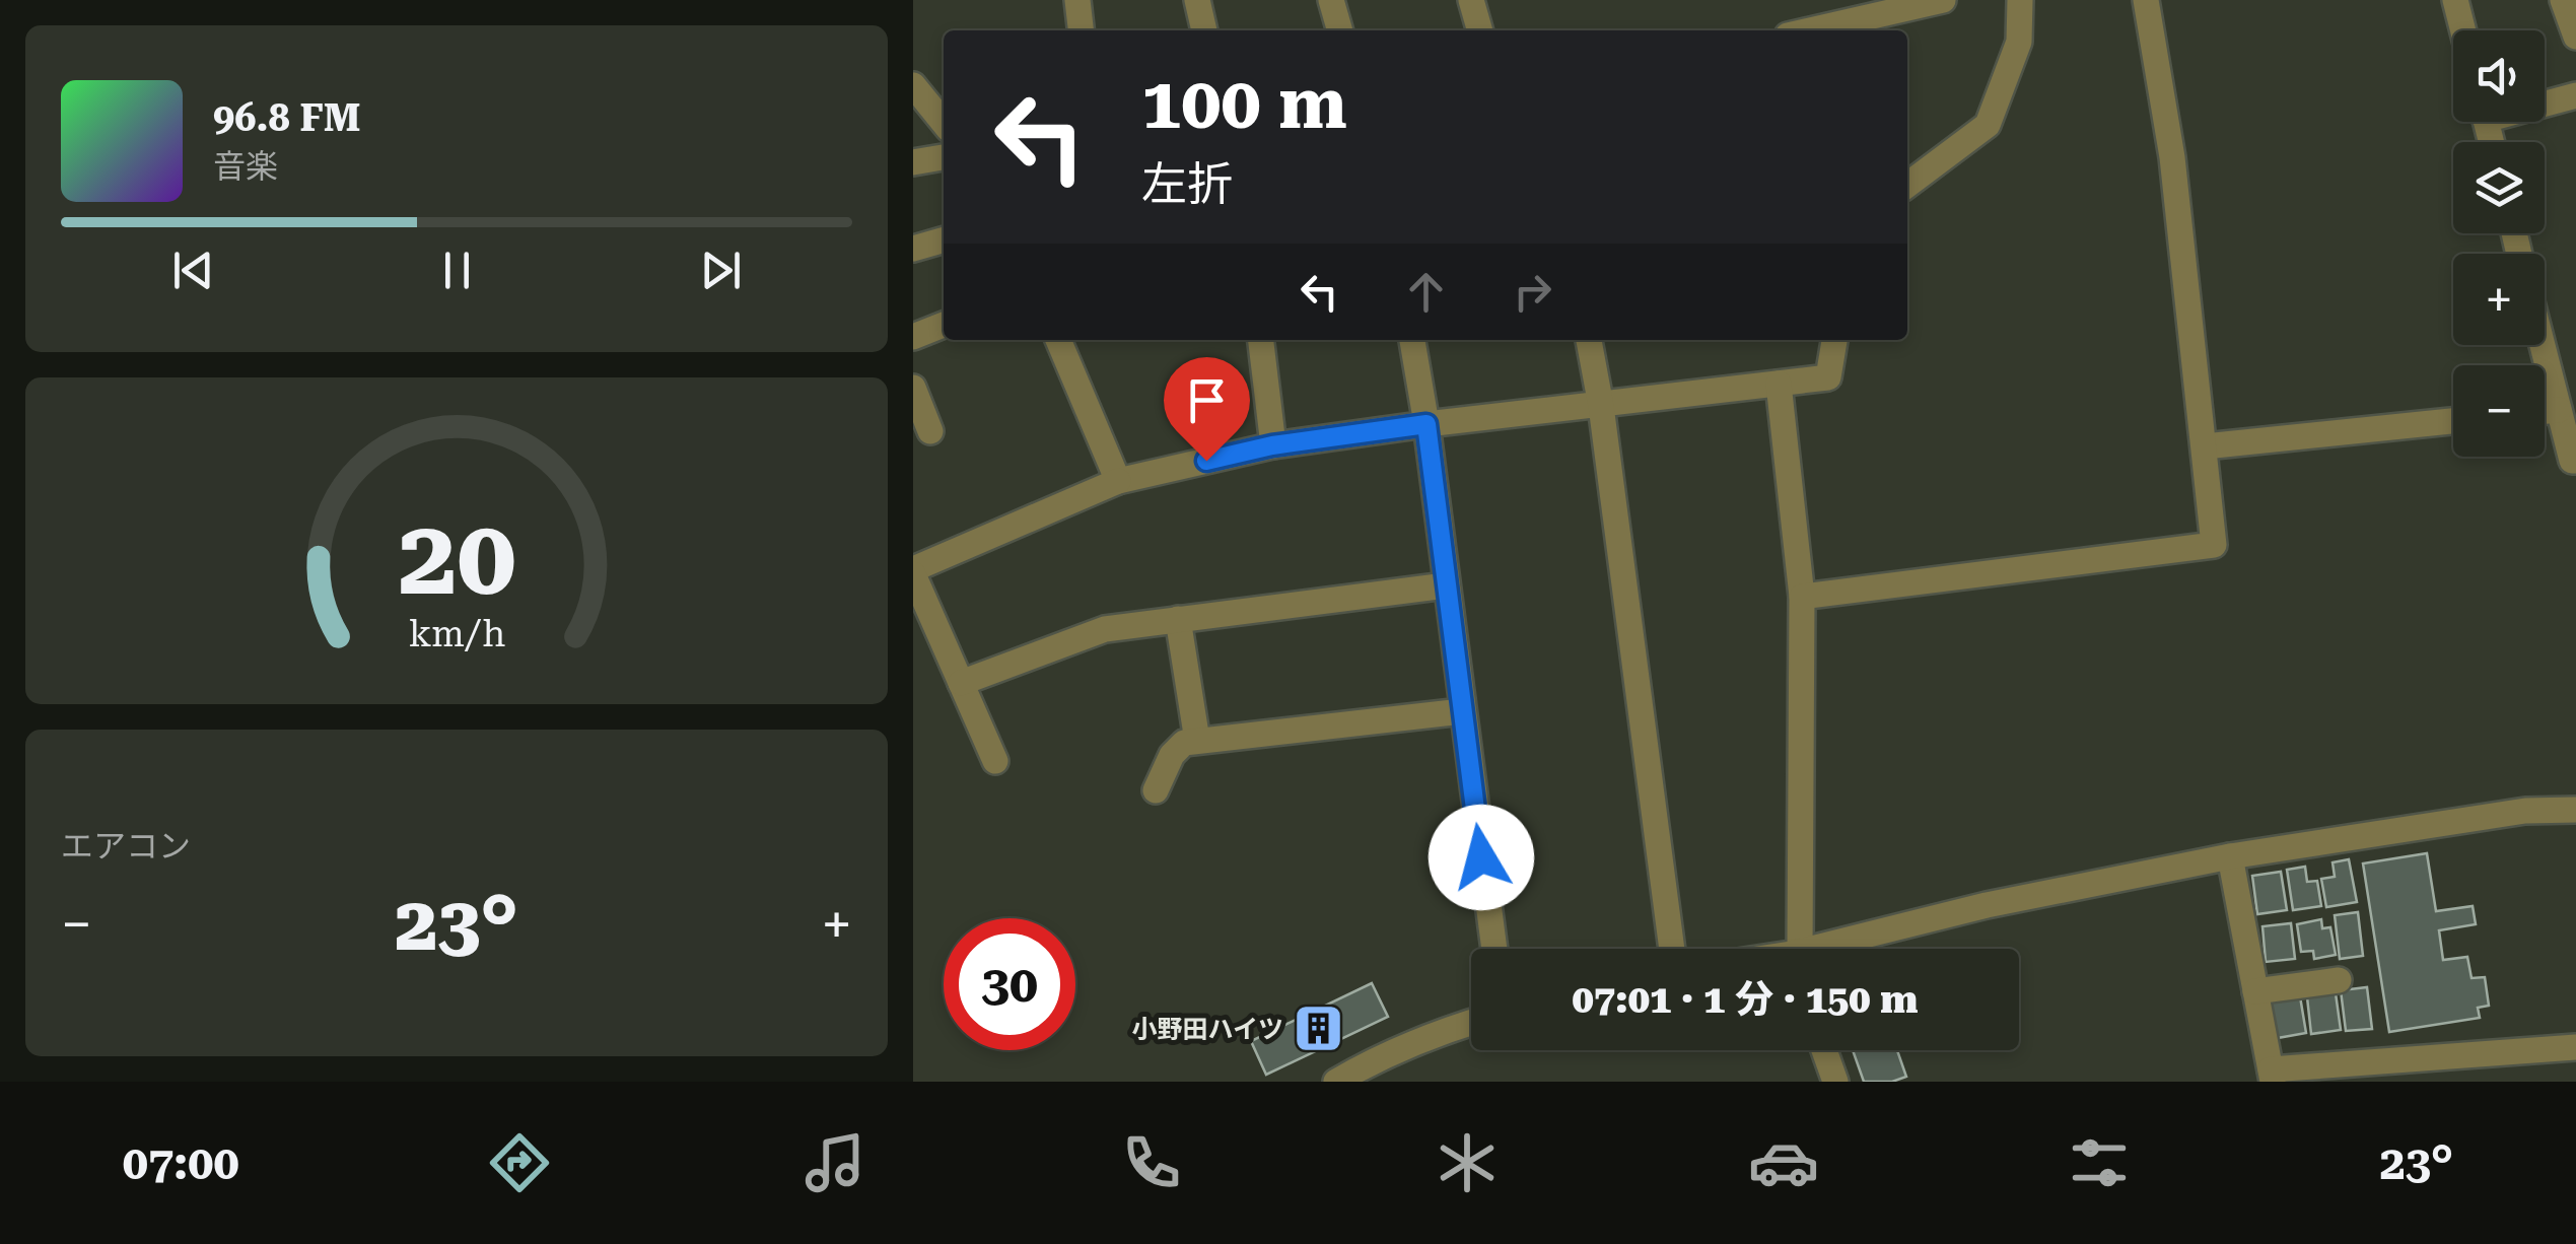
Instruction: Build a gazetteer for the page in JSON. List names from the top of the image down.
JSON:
{
  "places": {
    "building": ["小野田ハイツ"]
  },
  "page": {
    "map_buttons": ["+", "−"],
    "turn": ["100 m", "左折"],
    "song": ["96.8 FM", "音楽"],
    "tile": "エアコン",
    "heat": ["−", "23°", "+"],
    "limit": "30",
    "trip": "07:01 · 1 分 · 150 m",
    "tabs": ["07:00", "23°"],
    "gauge": ["20", "km/h"]
  }
}
